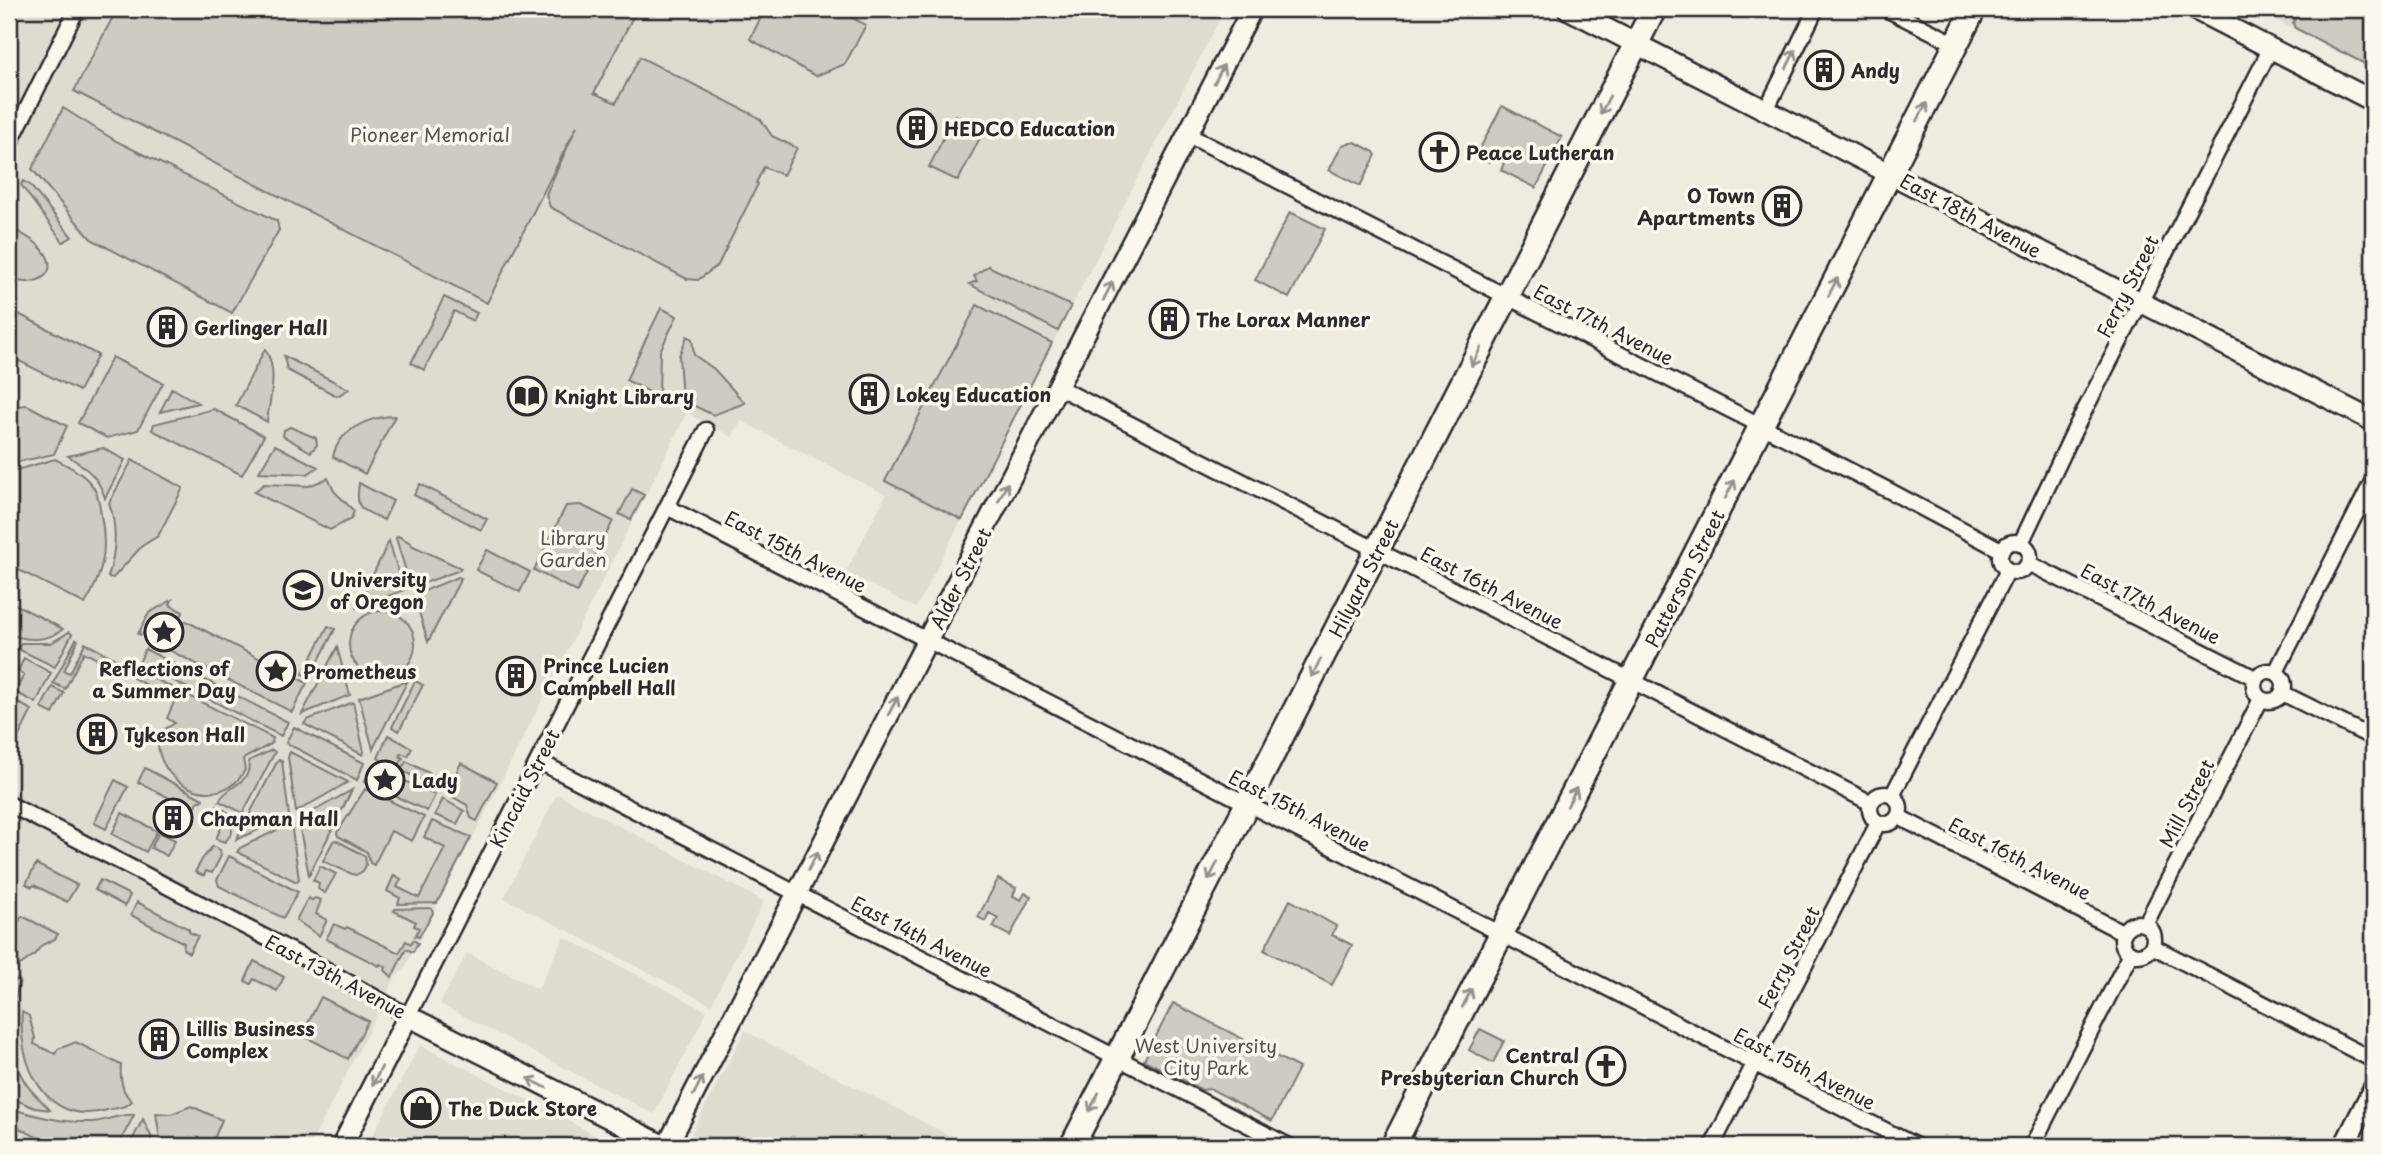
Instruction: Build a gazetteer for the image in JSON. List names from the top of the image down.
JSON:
{
  "streets": {
    "main road": ["Hilyard Street", "Patterson Street"],
    "street": [
      "East 18th Avenue",
      "Ferry Street",
      "East 17th Avenue",
      "East 15th Avenue",
      "Alder Street",
      "East 16th Avenue",
      "Kincaid Street",
      "Mill Street",
      "East 14th Avenue",
      "East 13th Avenue"
    ]
  },
  "crossings": [
    ["East 18th Avenue", "Ferry Street"],
    ["East 18th Avenue", "Hilyard Street"],
    ["East 18th Avenue", "Patterson Street"],
    ["Ferry Street", "East 17th Avenue"],
    ["Ferry Street", "East 15th Avenue"],
    ["Ferry Street", "East 16th Avenue"],
    ["East 17th Avenue", "Alder Street"],
    ["East 17th Avenue", "Hilyard Street"],
    ["East 17th Avenue", "Patterson Street"],
    ["East 17th Avenue", "Mill Street"],
    ["East 15th Avenue", "Alder Street"],
    ["East 15th Avenue", "Hilyard Street"],
    ["East 15th Avenue", "Patterson Street"],
    ["East 15th Avenue", "Kincaid Street"],
    ["Alder Street", "East 16th Avenue"],
    ["Alder Street", "East 14th Avenue"],
    ["Alder Street", "East 13th Avenue"],
    ["Hilyard Street", "East 16th Avenue"],
    ["Hilyard Street", "East 14th Avenue"],
    ["Patterson Street", "East 16th Avenue"],
    ["East 16th Avenue", "Mill Street"],
    ["Kincaid Street", "East 14th Avenue"],
    ["Kincaid Street", "East 13th Avenue"]
  ],
  "one_way": [
    "Alder Street",
    "Hilyard Street",
    "Patterson Street",
    "East 13th Avenue"
  ],
  "parks": ["Pioneer Memorial", "Library Garden", "West University City Park"],
  "places": {
    "building": [
      "Andy",
      "HEDCO Education",
      "O Town Apartments",
      "The Lorax Manner",
      "Gerlinger Hall",
      "Lokey Education",
      "Prince Lucien Campbell Hall",
      "Tykeson Hall",
      "Chapman Hall",
      "Lillis Business Complex"
    ],
    "church": ["Peace Lutheran", "Central Presbyterian Church"],
    "library": ["Knight Library"],
    "school or university": ["University of Oregon"],
    "place": ["Reflections of a Summer Day", "Prometheus", "Lady"],
    "shop": ["The Duck Store"]
  }
}
